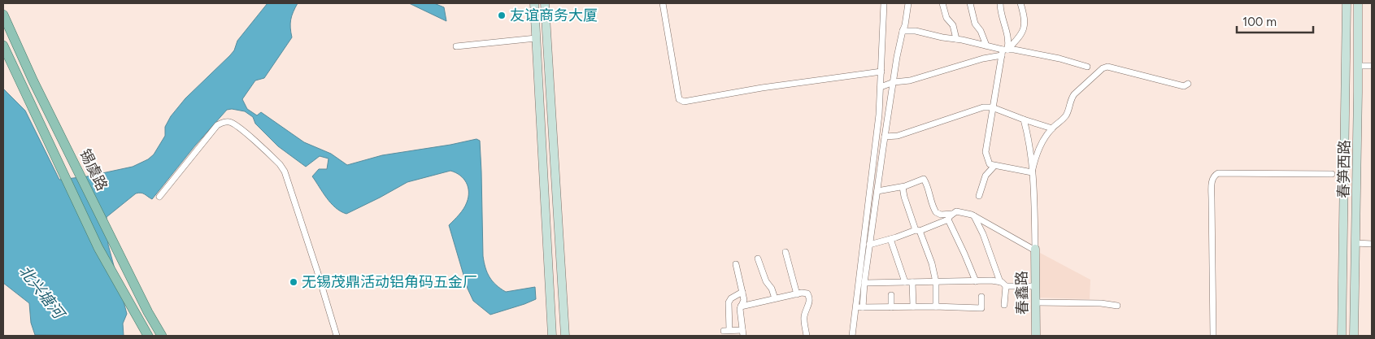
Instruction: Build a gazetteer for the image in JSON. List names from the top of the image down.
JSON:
{
  "streets": {
    "main road": ["春笋西路", "锡虞路", "春鑫路"]
  },
  "water": ["北兴塘河"],
  "places": ["友谊商务大厦", "无锡茂鼎活动铝角码五金厂"],
  "scale_bar": "100 m"
}
